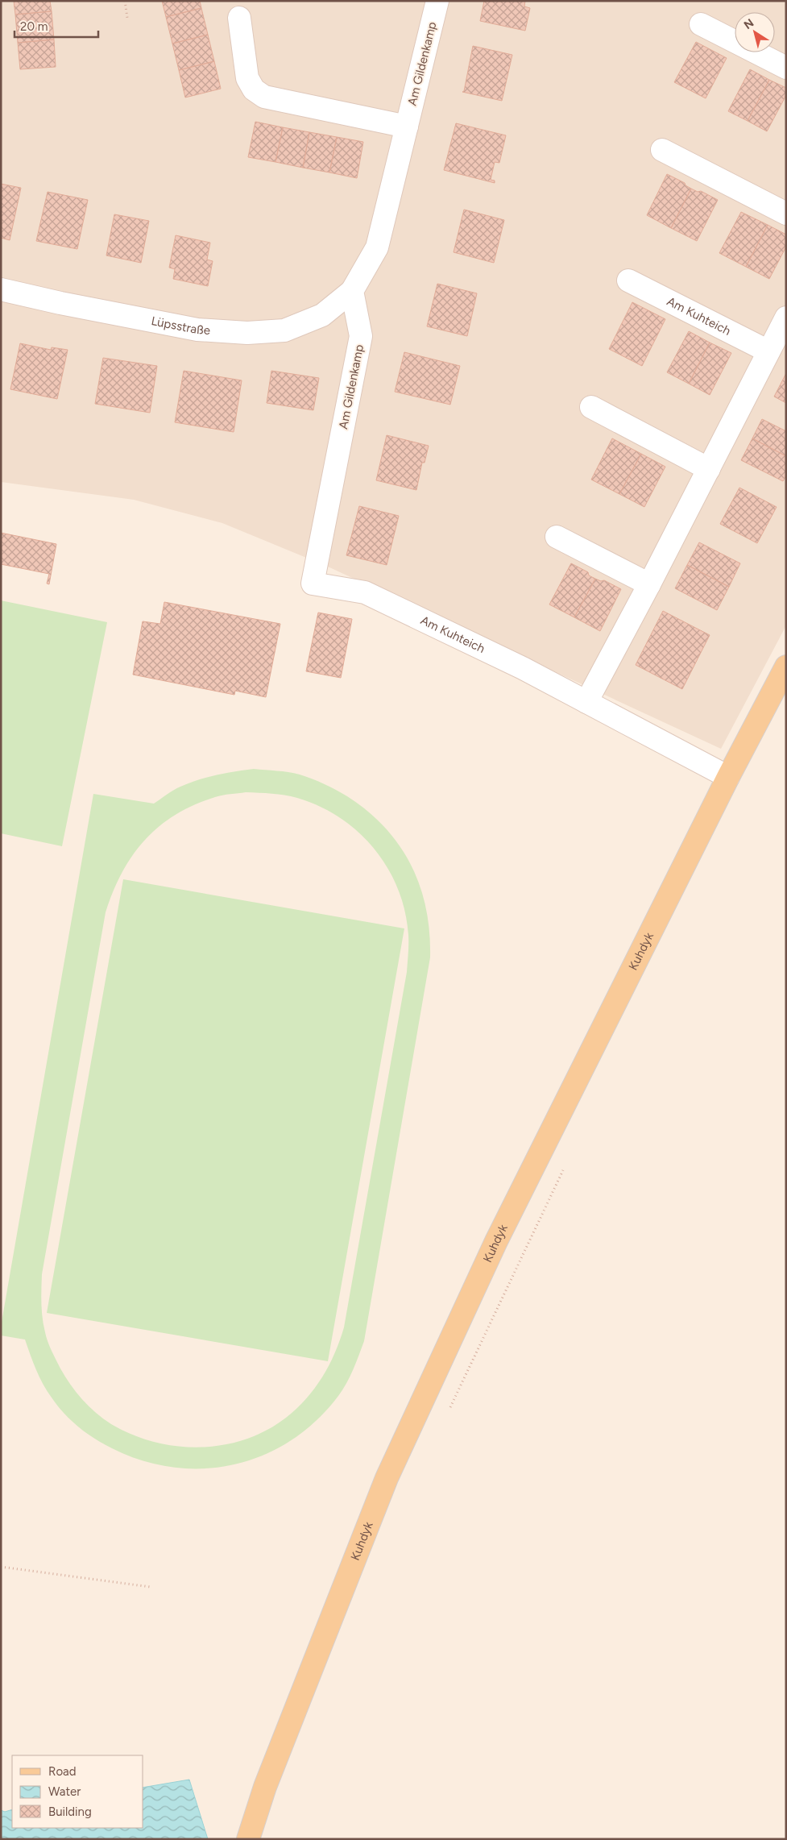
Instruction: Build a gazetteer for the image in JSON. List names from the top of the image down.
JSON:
{
  "streets": {
    "main road": ["Kuhdyk"],
    "street": ["Am Gildenkamp", "Am Kuhteich", "Lüpsstraße"]
  },
  "crossings": [
    ["Am Gildenkamp", "Am Kuhteich"],
    ["Am Gildenkamp", "Lüpsstraße"],
    ["Am Kuhteich", "Kuhdyk"]
  ],
  "legend": ["Road", "Water", "Building"],
  "scale_bar": "20 m",
  "north": "top left"
}
